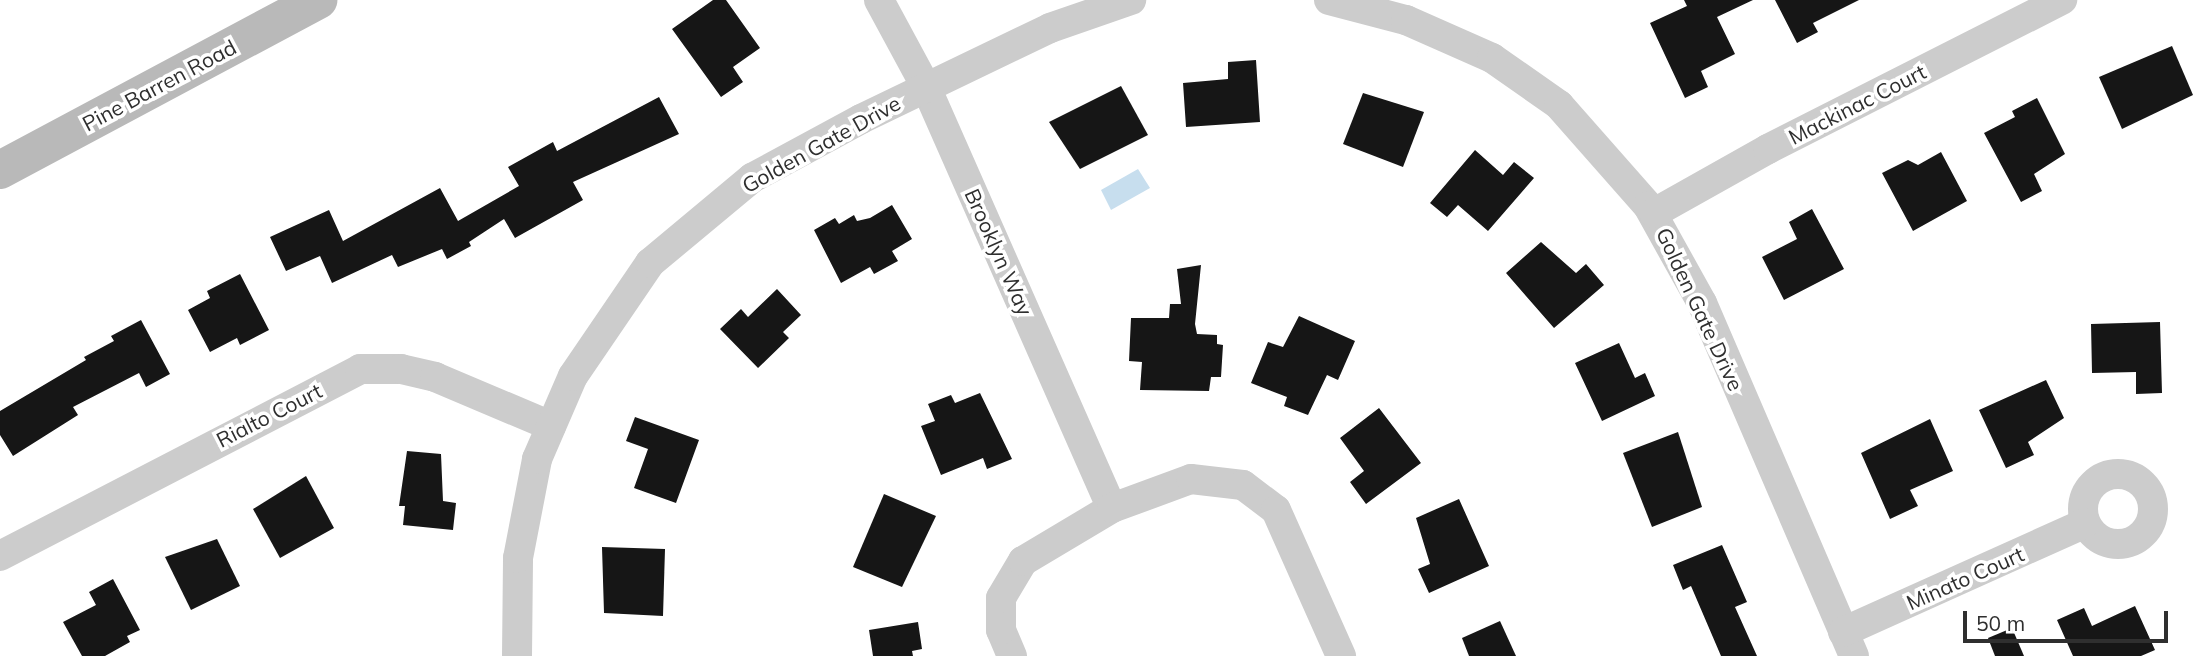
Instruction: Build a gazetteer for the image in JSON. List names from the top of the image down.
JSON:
{
  "streets": {
    "main road": ["Pine Barren Road"],
    "street": [
      "Mackinac Court",
      "Golden Gate Drive",
      "Brooklyn Way",
      "Rialto Court",
      "Minato Court"
    ]
  },
  "crossings": [
    ["Mackinac Court", "Golden Gate Drive"],
    ["Golden Gate Drive", "Brooklyn Way"],
    ["Golden Gate Drive", "Rialto Court"],
    ["Golden Gate Drive", "Minato Court"]
  ],
  "scale_bar": "50 m"
}
